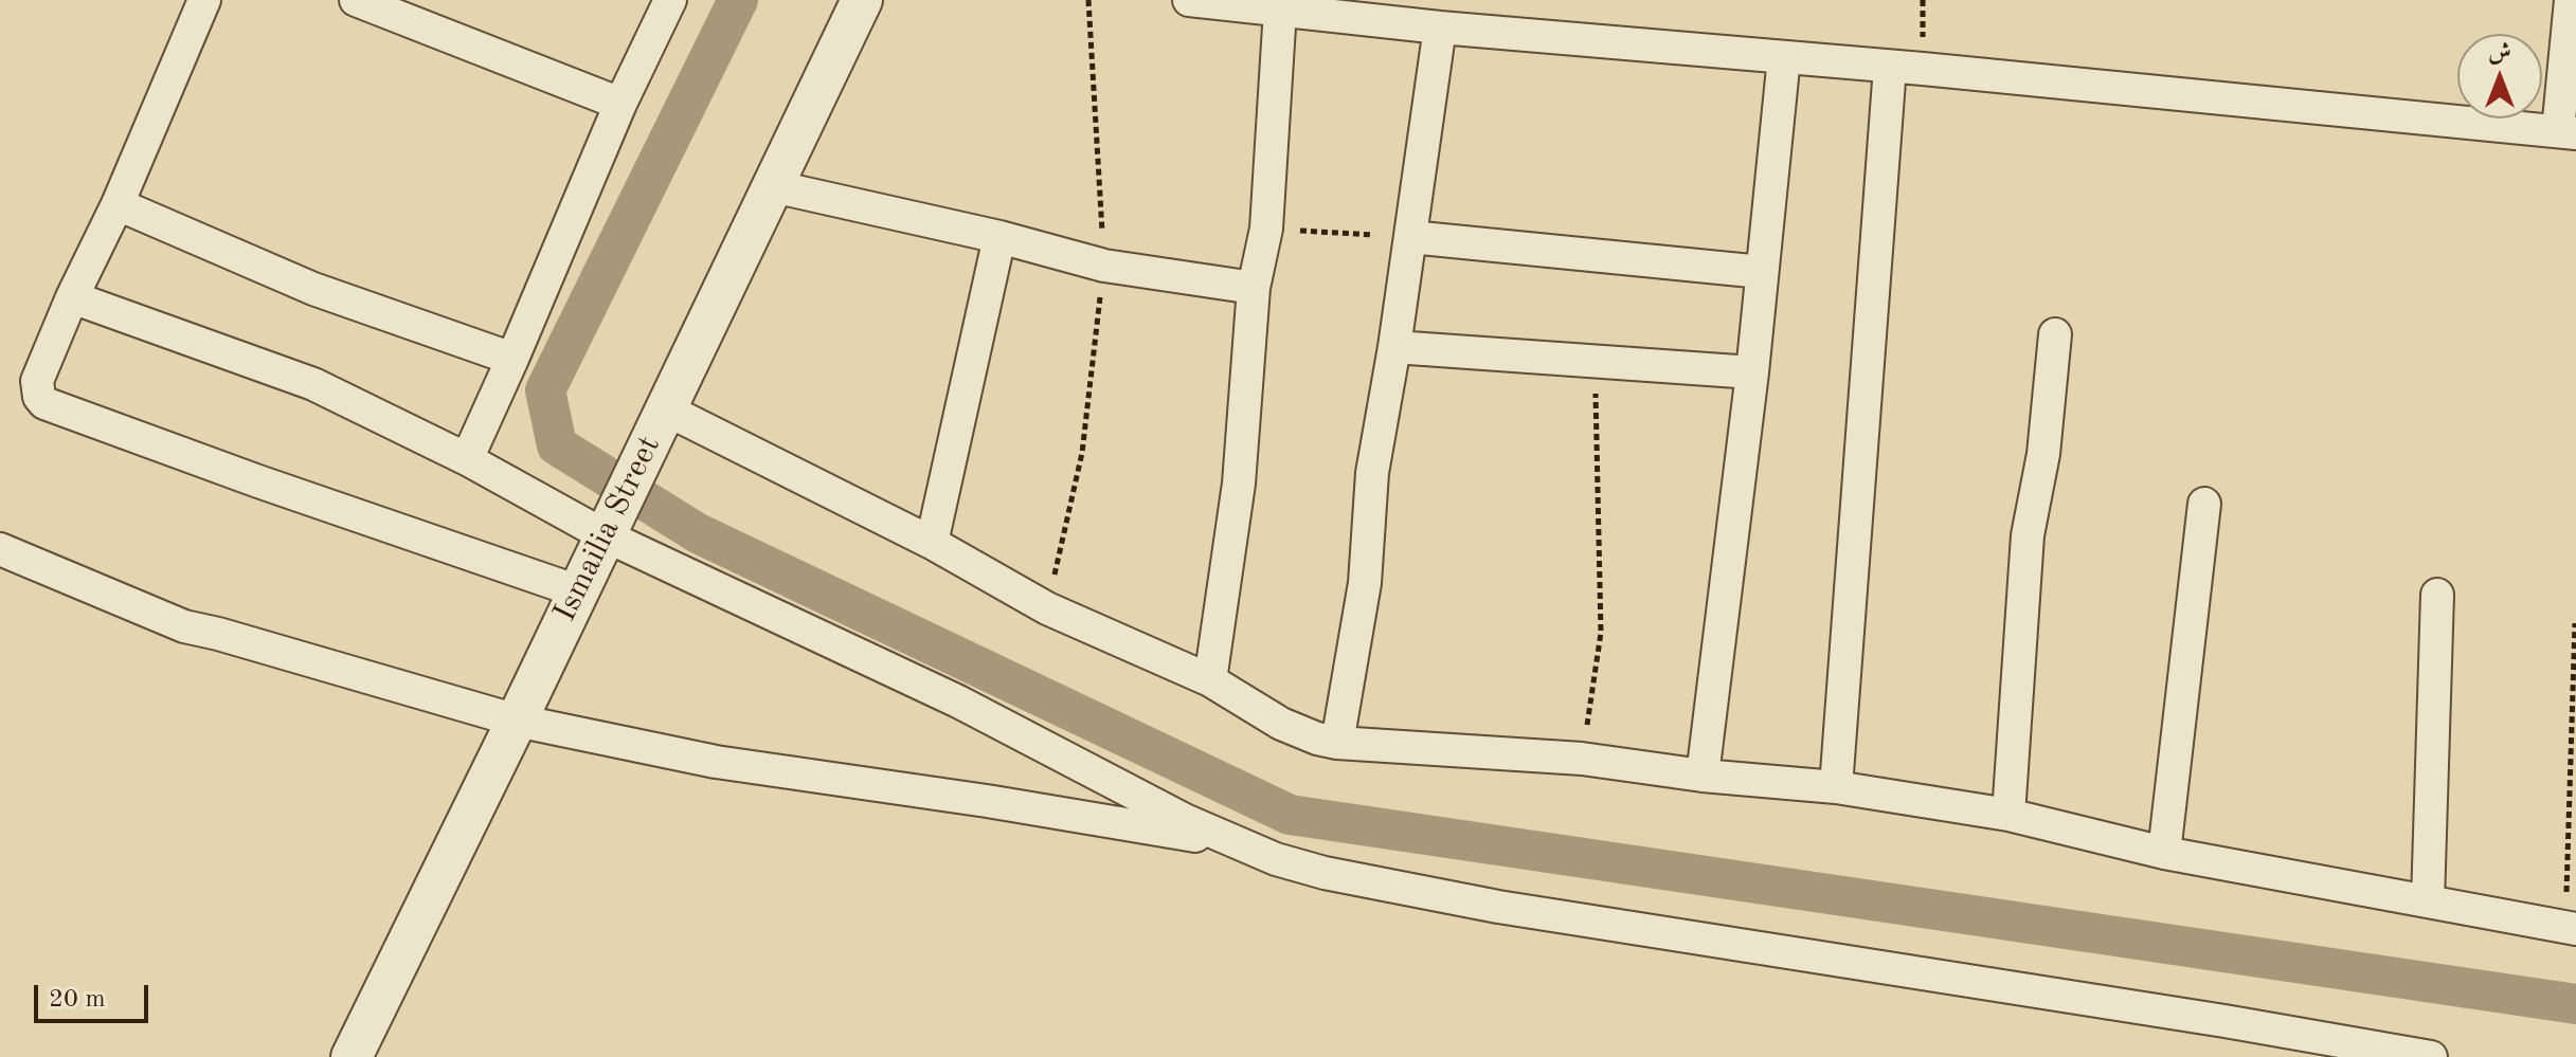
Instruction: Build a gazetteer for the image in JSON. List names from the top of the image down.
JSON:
{
  "streets": {
    "street": ["Ismailia Street"]
  },
  "scale_bar": "20 m",
  "north": "top"
}
